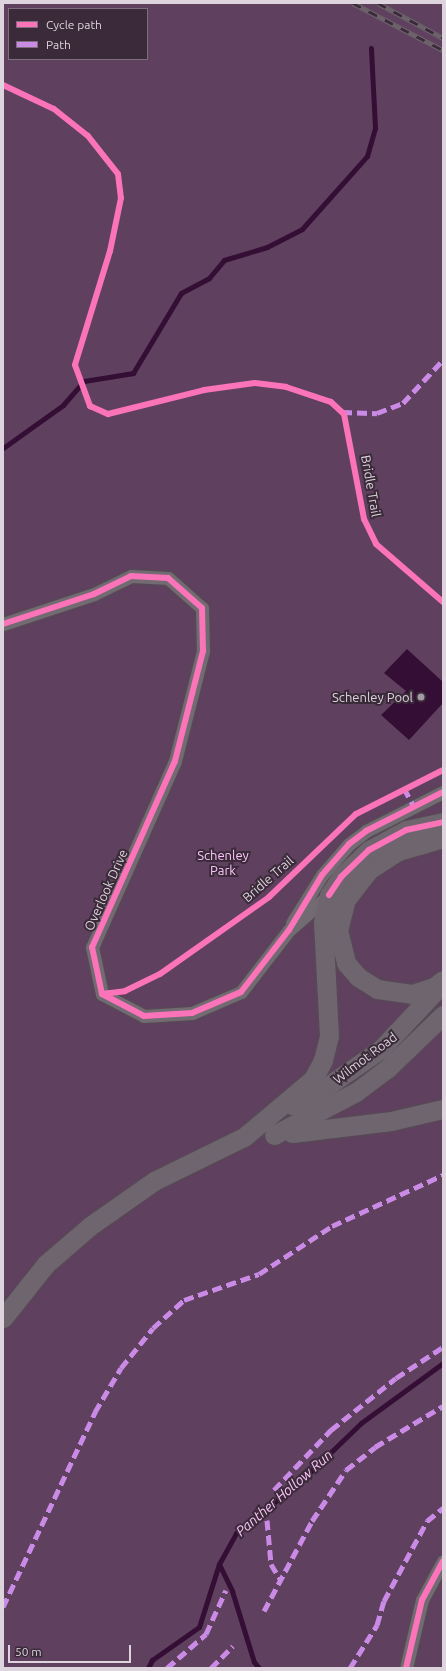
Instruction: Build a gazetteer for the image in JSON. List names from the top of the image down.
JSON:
{
  "streets": {
    "main road": ["Wilmot Road"],
    "street": ["Overlook Drive"],
    "cycle path": ["Bridle Trail"]
  },
  "water": ["Panther Hollow Run"],
  "parks": ["Schenley Park"],
  "places": ["Schenley Pool"],
  "legend": ["Cycle path", "Path"],
  "scale_bar": "50 m"
}
